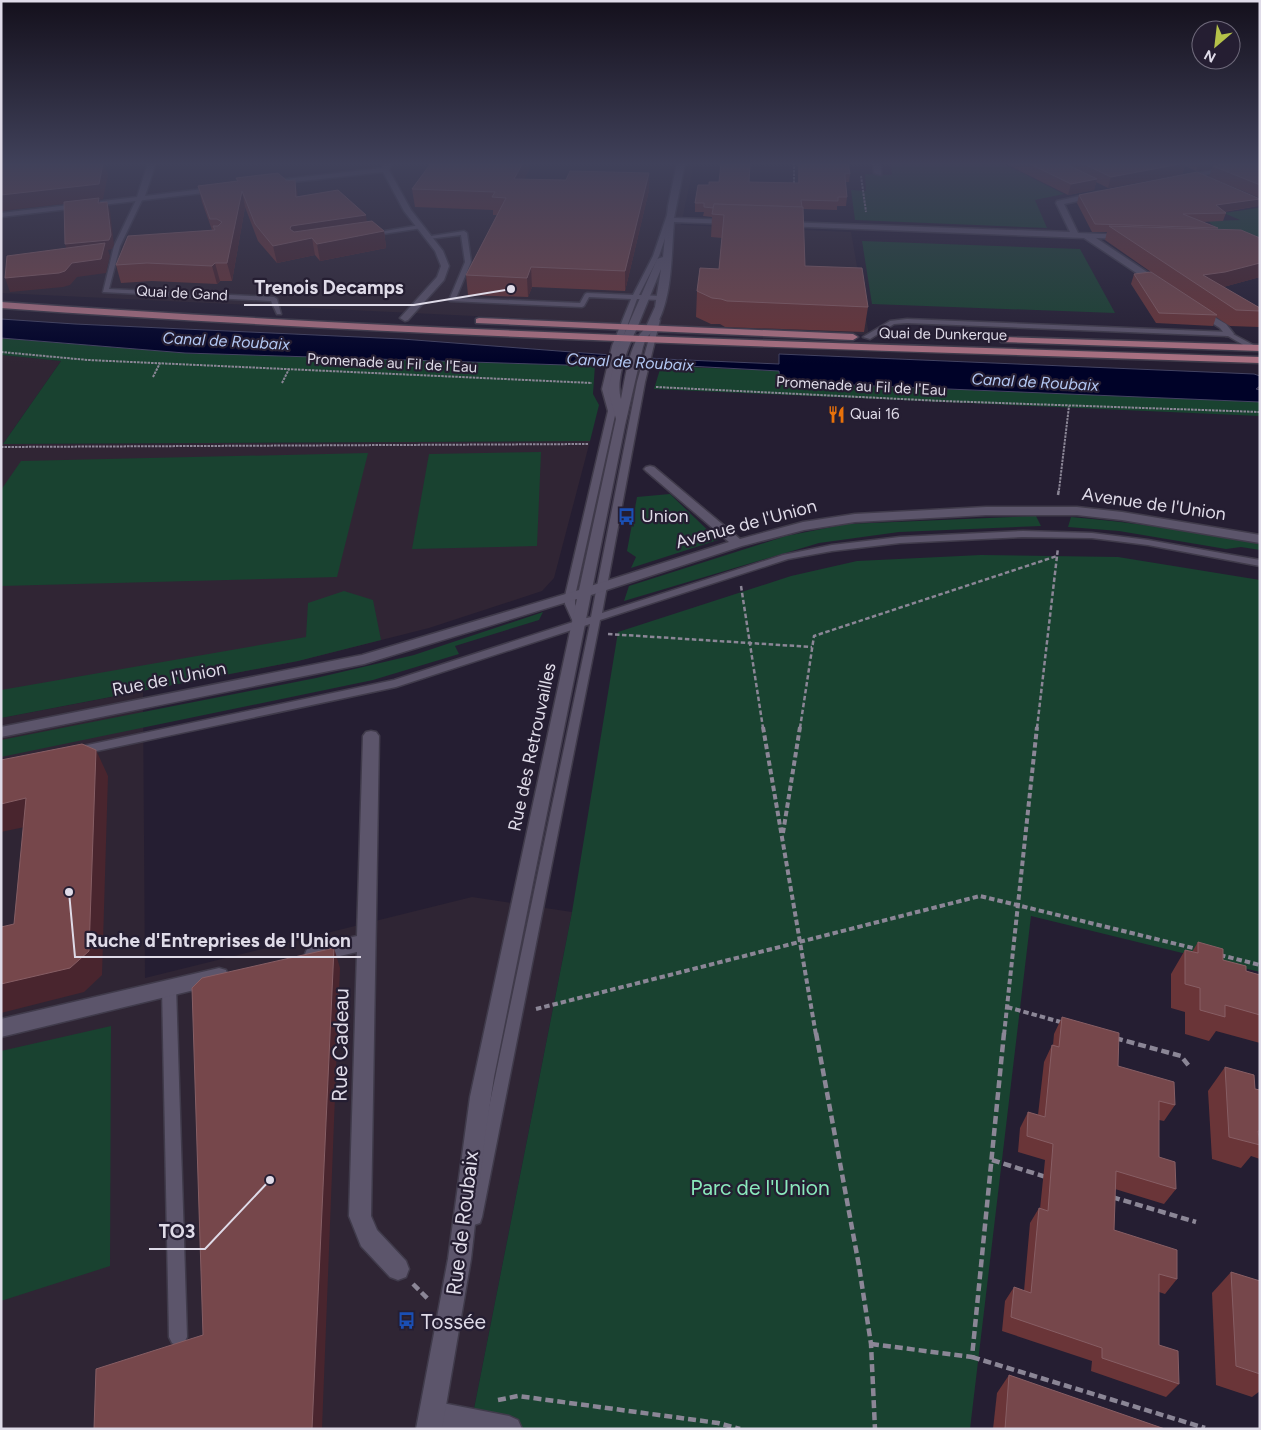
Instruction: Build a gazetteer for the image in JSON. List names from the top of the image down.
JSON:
{
  "streets": {
    "main road": ["Quai de Gand", "Quai de Dunkerque"],
    "street": [
      "Avenue de l'Union",
      "Rue de l'Union",
      "Rue des Retrouvailles",
      "Rue Cadeau",
      "Rue de Roubaix"
    ],
    "path": ["Promenade au Fil de l'Eau"]
  },
  "crossings": [
    ["Quai de Gand", "Quai de Dunkerque"],
    ["Quai de Dunkerque", "Rue des Retrouvailles"],
    ["Promenade au Fil de l'Eau", "Rue des Retrouvailles"],
    ["Avenue de l'Union", "Rue de l'Union"],
    ["Avenue de l'Union", "Rue des Retrouvailles"],
    ["Rue des Retrouvailles", "Rue de Roubaix"]
  ],
  "water": ["Canal de Roubaix"],
  "parks": ["Parc de l'Union"],
  "places": {
    "other": ["Trenois Decamps", "Ruche d'Entreprises de l'Union", "TO3"],
    "restaurant": ["Quai 16"],
    "bus stop": ["Union", "Tossée"]
  },
  "north": "bottom left"
}
